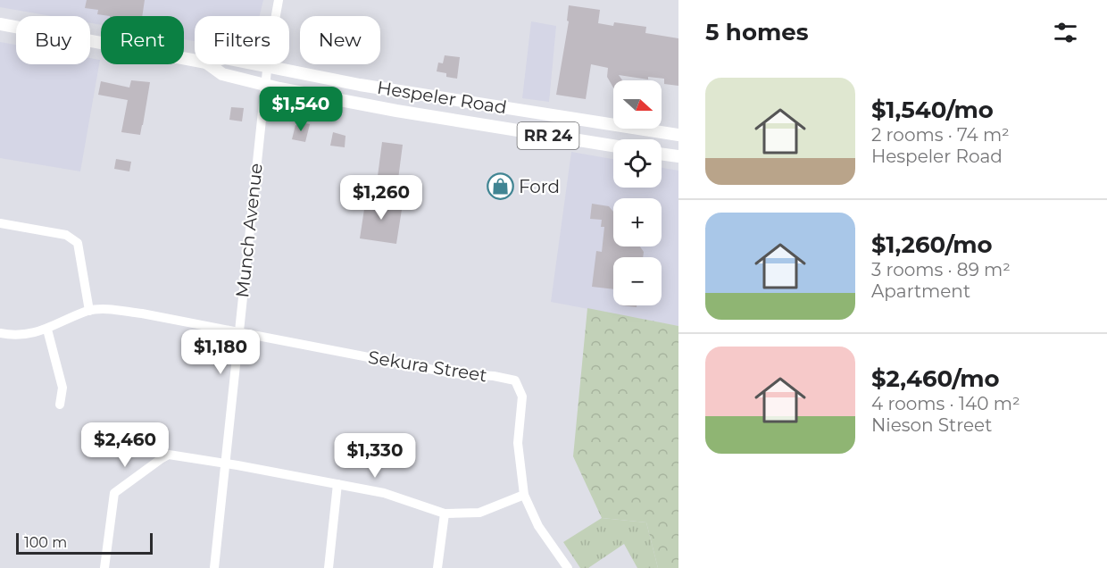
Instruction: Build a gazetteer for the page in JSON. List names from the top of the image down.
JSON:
{
  "streets": {
    "main road": ["Hespeler Road", "RR 24"],
    "street": ["Munch Avenue", "Sekura Street"]
  },
  "crossings": [
    ["Hespeler Road", "Munch Avenue"],
    ["Munch Avenue", "Sekura Street"]
  ],
  "places": {
    "shop": ["Ford"]
  },
  "scale_bar": "100 m",
  "north": "right",
  "page": {
    "heading": "5 homes",
    "chip": [
      "Buy",
      "Rent",
      "Filters",
      "New"
    ],
    "list": [
      {
        "name": "$1,540/mo",
        "note": "2 rooms · 74 m² · Hespeler Road"
      },
      {
        "name": "$1,260/mo",
        "note": "3 rooms · 89 m² · Apartment"
      },
      {
        "name": "$2,460/mo",
        "note": "4 rooms · 140 m² · Nieson Street"
      }
    ],
    "map_buttons": ["+", "−"],
    "price": [
      "$1,540",
      "$1,260",
      "$1,180",
      "$2,460",
      "$1,330"
    ],
    "scale": "100 m"
  }
}
